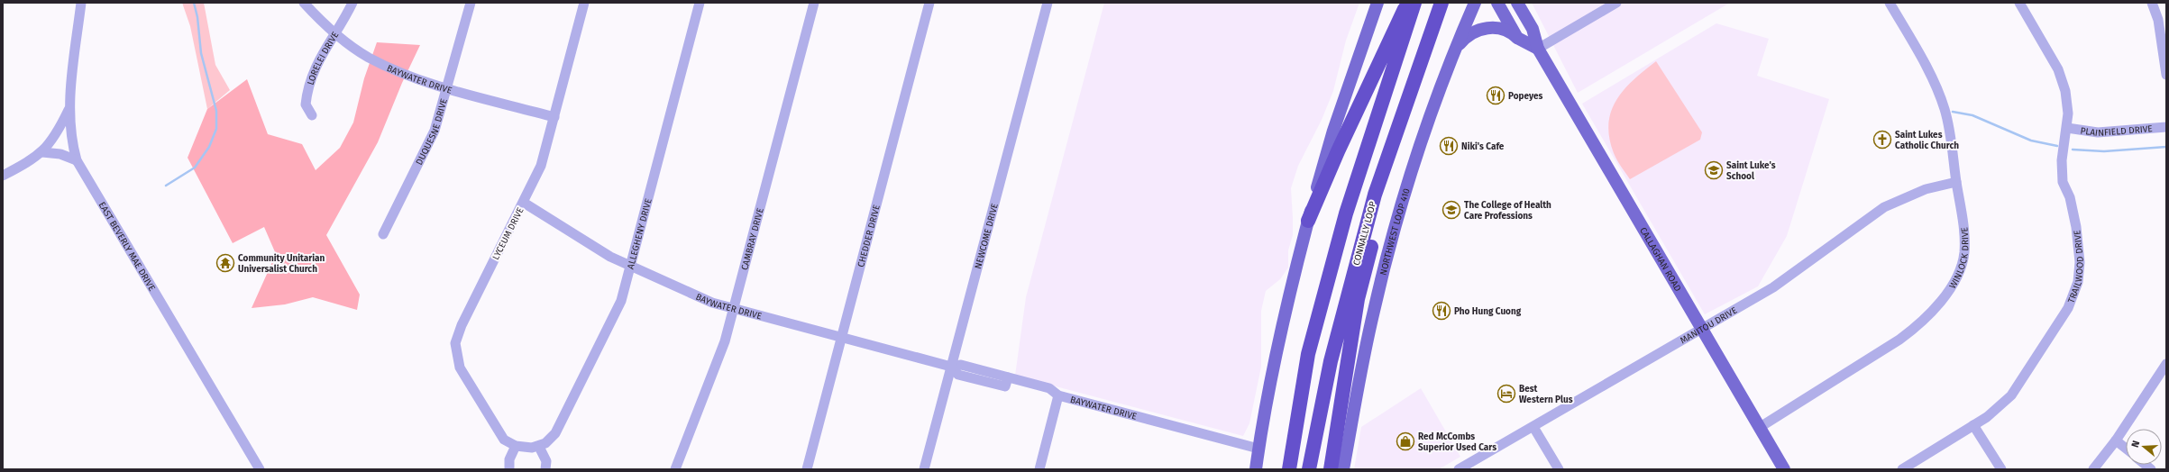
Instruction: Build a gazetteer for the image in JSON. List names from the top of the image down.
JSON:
{
  "streets": {
    "highway": ["CONNALLY LOOP"],
    "main road": ["NORTHWEST LOOP 410", "CALLAGHAN ROAD"],
    "street": [
      "LORELEI DRIVE",
      "BAYWATER DRIVE",
      "PLAINFIELD DRIVE",
      "DUQUESNE DRIVE",
      "LYCEUM DRIVE",
      "ALLEGHENY DRIVE",
      "CHEDDER DRIVE",
      "NEWCOME DRIVE",
      "CAMBRAY DRIVE",
      "EAST BEVERLY MAE DRIVE",
      "WINLOCK DRIVE",
      "TRAILWOOD DRIVE",
      "MANITOU DRIVE"
    ]
  },
  "crossings": [
    ["LORELEI DRIVE", "BAYWATER DRIVE"],
    ["BAYWATER DRIVE", "DUQUESNE DRIVE"],
    ["BAYWATER DRIVE", "LYCEUM DRIVE"],
    ["BAYWATER DRIVE", "ALLEGHENY DRIVE"],
    ["BAYWATER DRIVE", "CHEDDER DRIVE"],
    ["BAYWATER DRIVE", "NEWCOME DRIVE"],
    ["BAYWATER DRIVE", "CAMBRAY DRIVE"],
    ["PLAINFIELD DRIVE", "TRAILWOOD DRIVE"],
    ["LYCEUM DRIVE", "ALLEGHENY DRIVE"],
    ["WINLOCK DRIVE", "CALLAGHAN ROAD"],
    ["WINLOCK DRIVE", "MANITOU DRIVE"],
    ["CALLAGHAN ROAD", "MANITOU DRIVE"]
  ],
  "places": {
    "restaurant": ["Popeyes", "Niki's Cafe", "Pho Hung Cuong"],
    "church": ["Saint Lukes Catholic Church"],
    "school or university": ["Saint Luke's School", "The College of Health Care Professions"],
    "temple": ["Community Unitarian Universalist Church"],
    "hotel": ["Best Western Plus"],
    "shop": ["Red McCombs Superior Used Cars"]
  },
  "north": "left"
}
